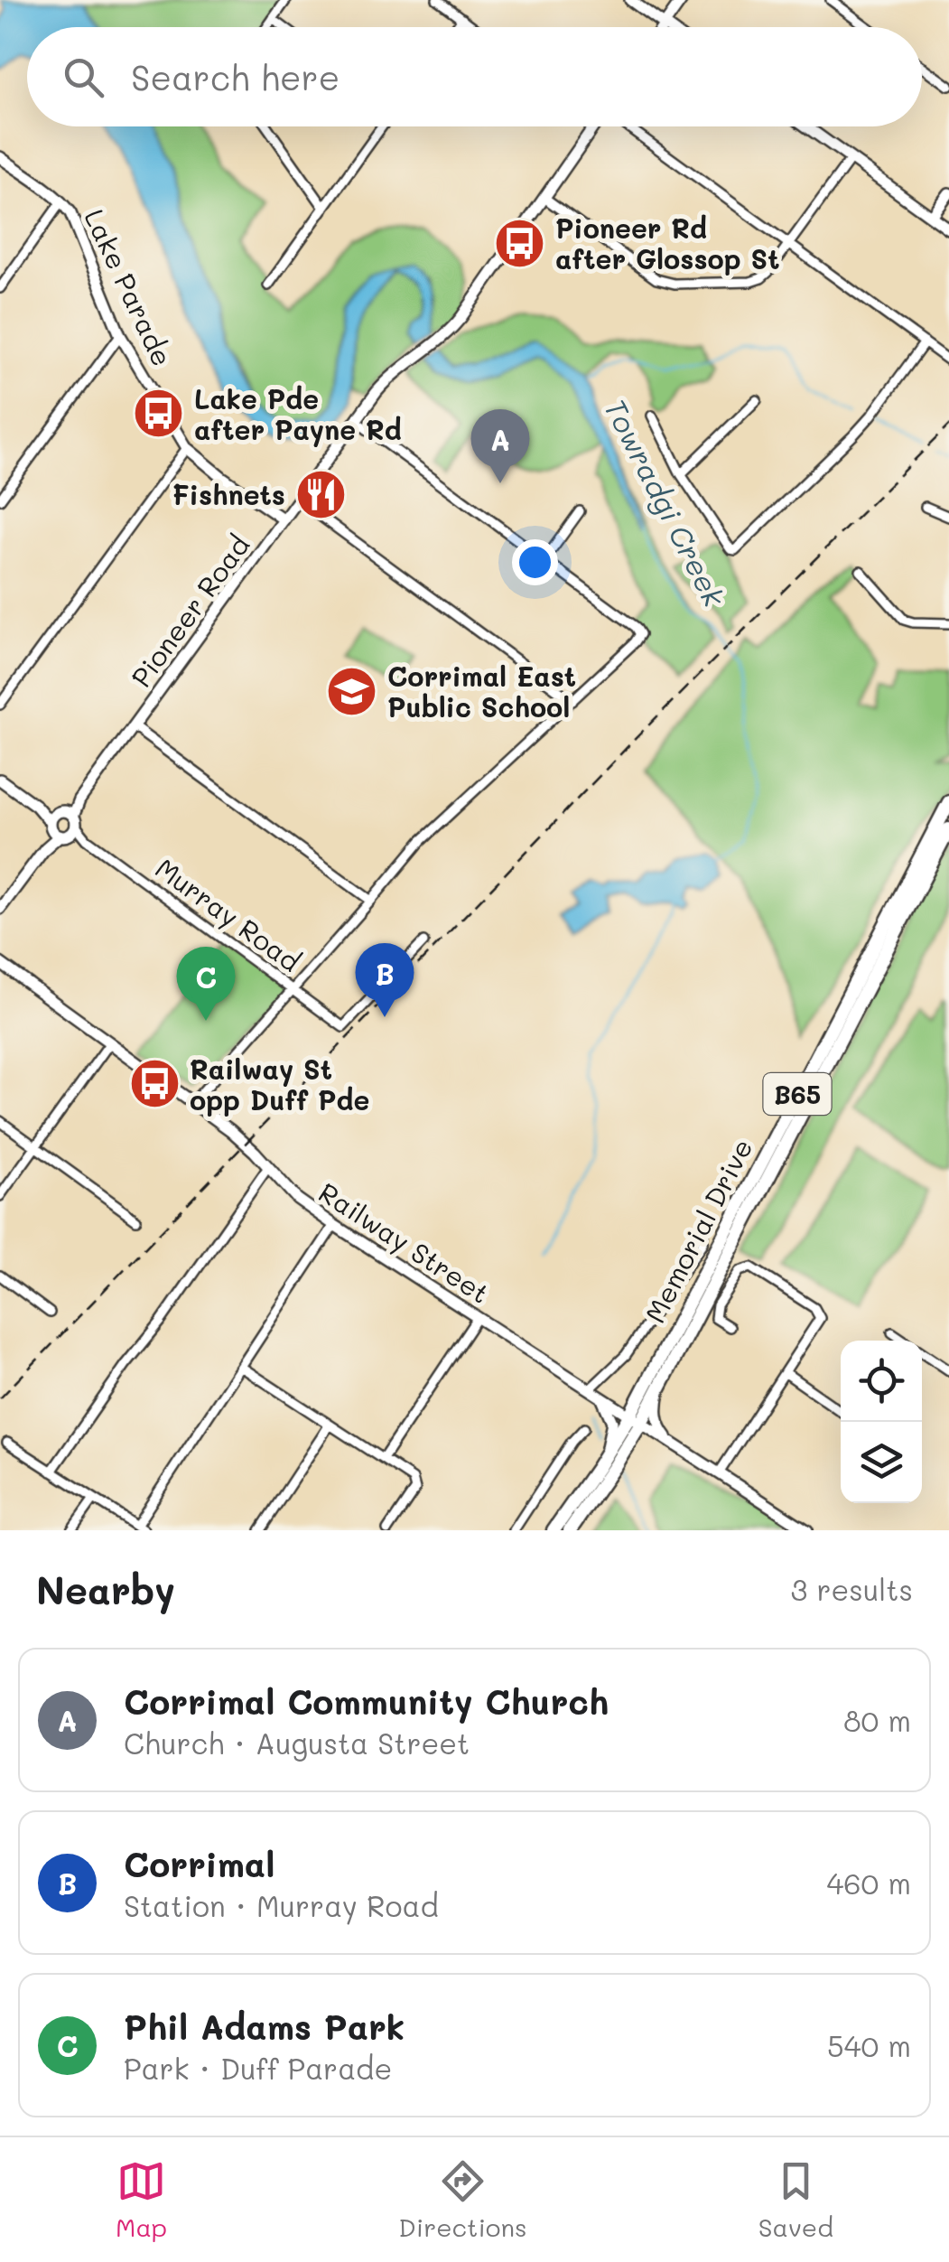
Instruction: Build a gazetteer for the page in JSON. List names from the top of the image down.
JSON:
{
  "streets": {
    "main road": [
      "Lake Parade",
      "Pioneer Road",
      "Murray Road",
      "B65",
      "Memorial Drive",
      "Railway Street"
    ]
  },
  "crossings": [
    ["Lake Parade", "Pioneer Road"],
    ["Pioneer Road", "Murray Road"],
    ["Memorial Drive", "Railway Street"]
  ],
  "water": ["Towradgi Creek"],
  "places": {
    "bus stop": ["Pioneer Rd after Glossop St", "Lake Pde after Payne Rd", "Railway St opp Duff Pde"],
    "restaurant": ["Fishnets"],
    "school or university": ["Corrimal East Public School"]
  },
  "page": {
    "search": "Search here",
    "pins": ["A", "B", "C"],
    "heading": ["Nearby", "3 results"],
    "list": [
      {
        "mark": "A",
        "name": "Corrimal Community Church",
        "note": "Church · Augusta Street",
        "value": "80 m"
      },
      {
        "mark": "B",
        "name": "Corrimal",
        "note": "Station · Murray Road",
        "value": "460 m"
      },
      {
        "mark": "C",
        "name": "Phil Adams Park",
        "note": "Park · Duff Parade",
        "value": "540 m"
      }
    ],
    "nav": ["Map", "Directions", "Saved"]
  }
}
